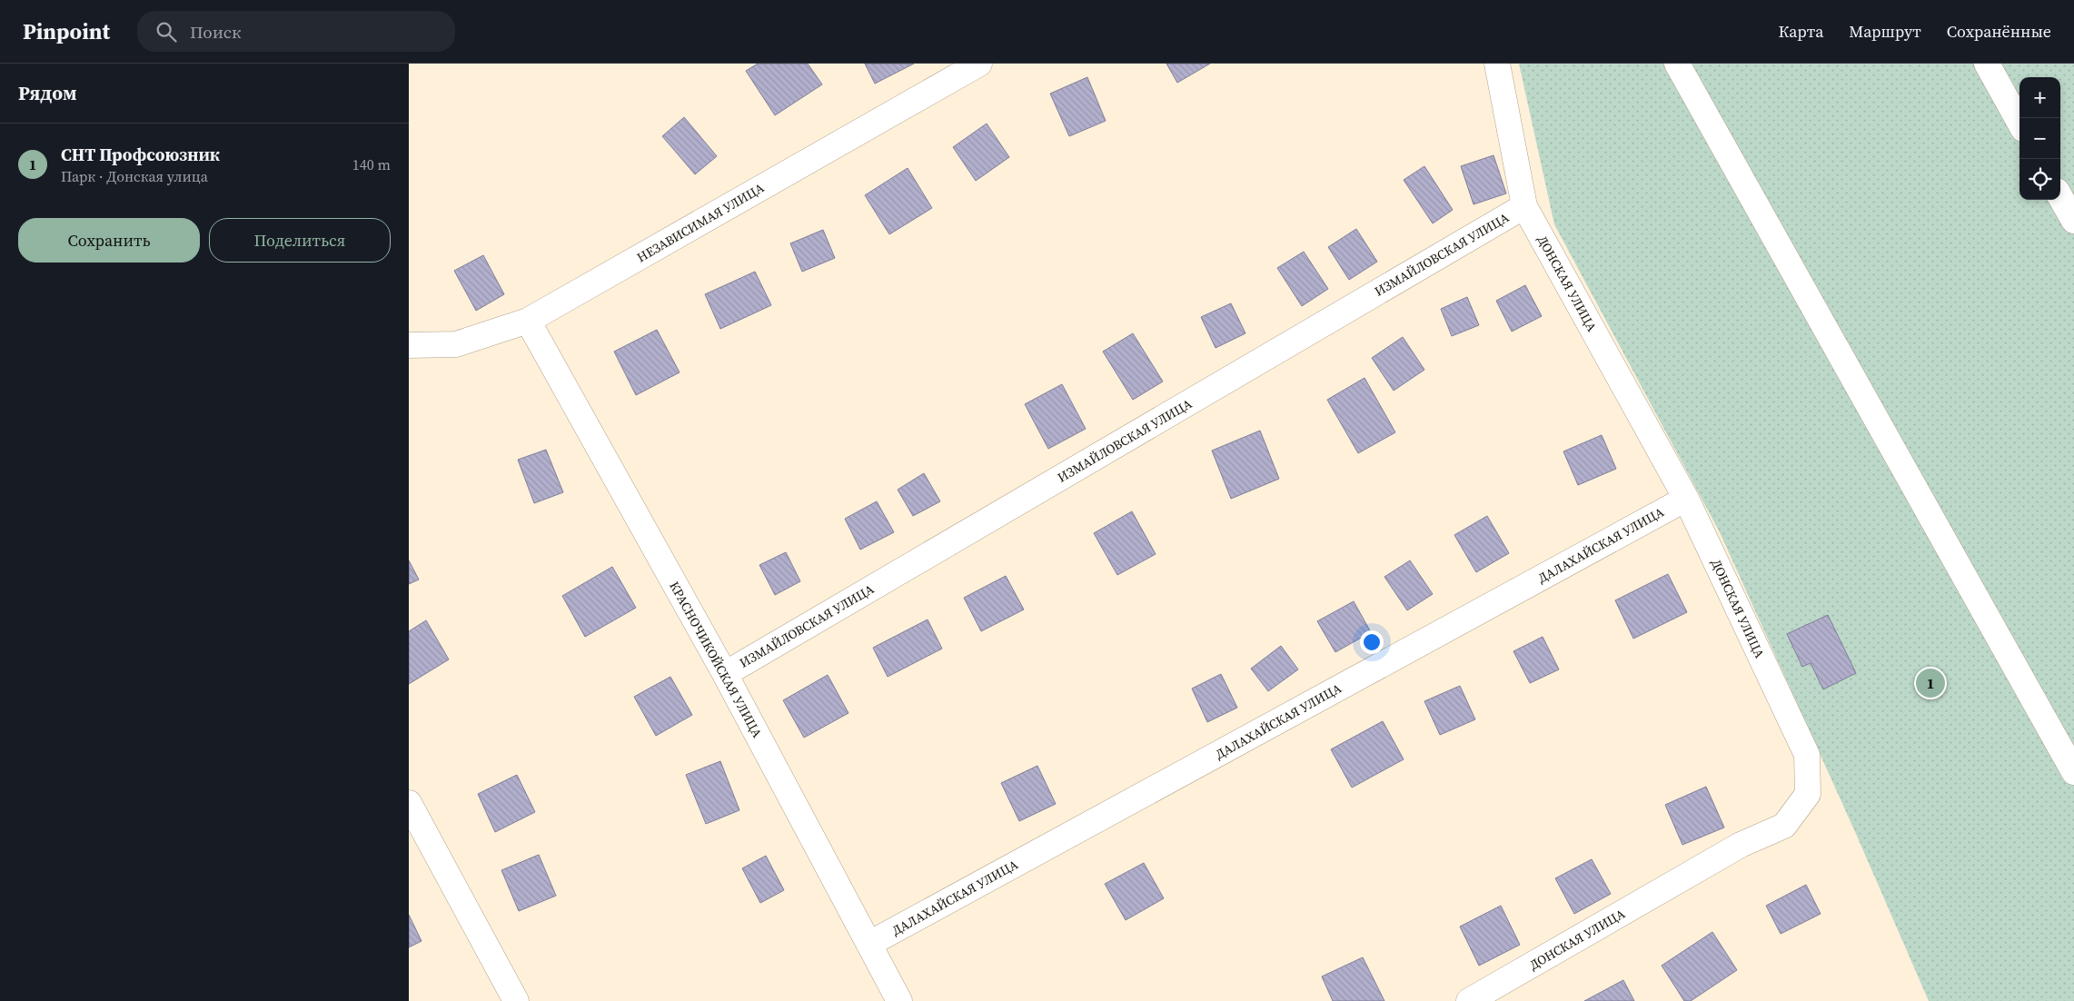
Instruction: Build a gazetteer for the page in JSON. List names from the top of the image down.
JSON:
{
  "streets": {
    "street": [
      "НЕЗАВИСИМАЯ УЛИЦА",
      "ИЗМАЙЛОВСКАЯ УЛИЦА",
      "ДОНСКАЯ УЛИЦА",
      "ДАЛАХАЙСКАЯ УЛИЦА",
      "КРАСНОЧИКОЙСКАЯ УЛИЦА"
    ]
  },
  "crossings": [
    ["НЕЗАВИСИМАЯ УЛИЦА", "КРАСНОЧИКОЙСКАЯ УЛИЦА"],
    ["ИЗМАЙЛОВСКАЯ УЛИЦА", "ДОНСКАЯ УЛИЦА"],
    ["ИЗМАЙЛОВСКАЯ УЛИЦА", "КРАСНОЧИКОЙСКАЯ УЛИЦА"],
    ["ДОНСКАЯ УЛИЦА", "ДАЛАХАЙСКАЯ УЛИЦА"],
    ["ДАЛАХАЙСКАЯ УЛИЦА", "КРАСНОЧИКОЙСКАЯ УЛИЦА"]
  ],
  "page": {
    "header": "Pinpoint",
    "search": "Поиск",
    "nav": ["Карта", "Маршрут", "Сохранённые"],
    "heading": "Рядом",
    "map_buttons": ["+", "−"],
    "list": [
      {
        "mark": "1",
        "name": "СНТ Профсоюзник",
        "note": "Парк · Донская улица",
        "value": "140 m"
      }
    ],
    "buttons": ["Сохранить", "Поделиться"],
    "pins": "1"
  }
}
